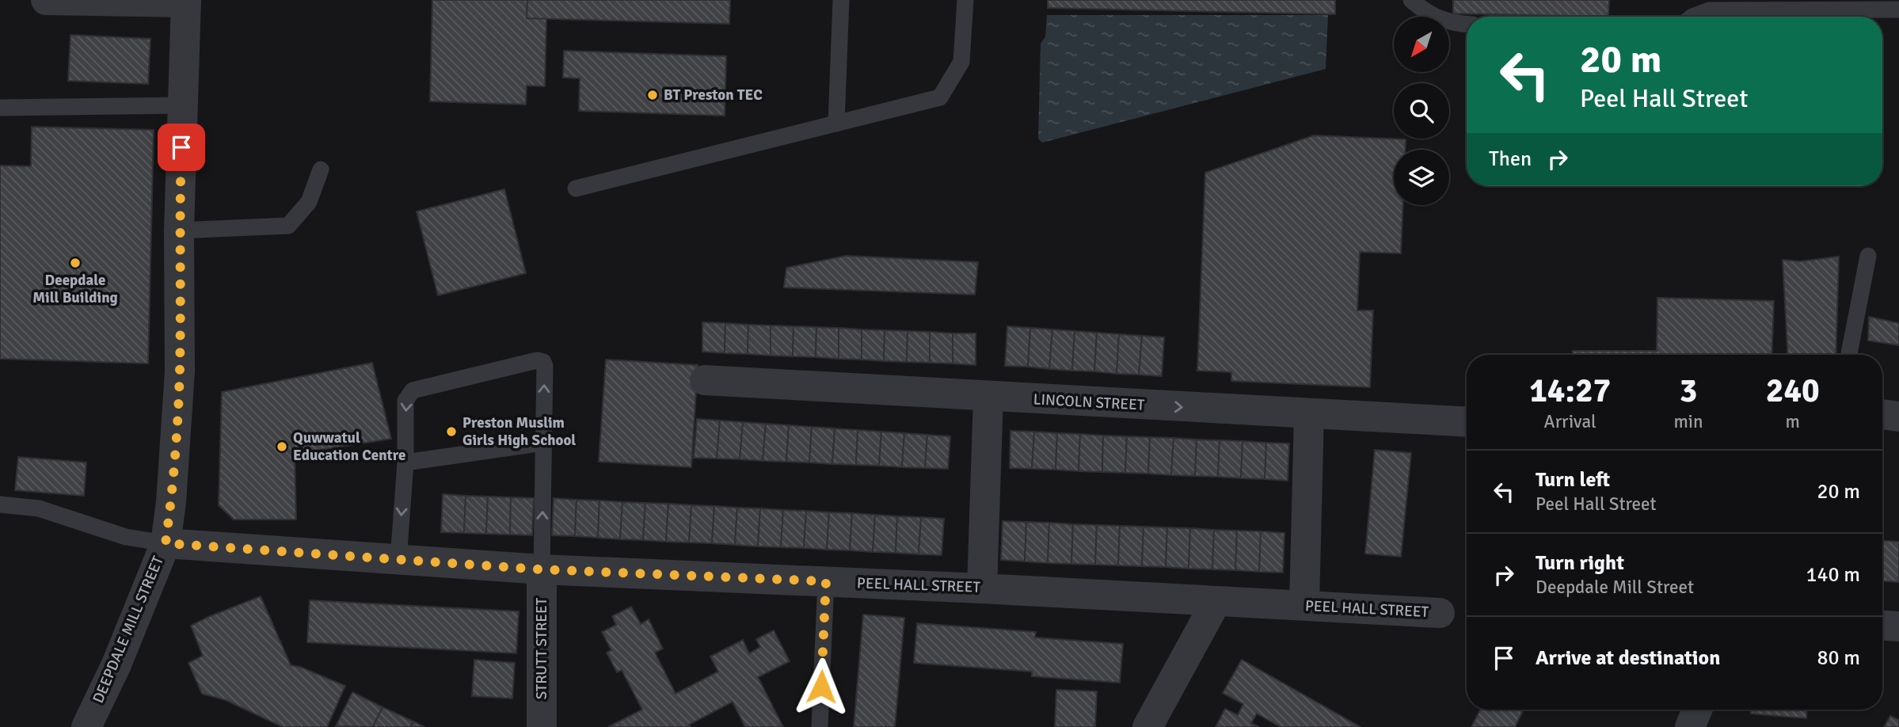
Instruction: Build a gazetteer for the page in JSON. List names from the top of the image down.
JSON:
{
  "streets": {
    "street": [
      "LINCOLN STREET",
      "PEEL HALL STREET",
      "DEEPDALE MILL STREET",
      "STRUTT STREET"
    ]
  },
  "crossings": [
    ["PEEL HALL STREET", "DEEPDALE MILL STREET"],
    ["PEEL HALL STREET", "STRUTT STREET"]
  ],
  "one_way": ["LINCOLN STREET"],
  "places": [
    "BT Preston TEC",
    "Deepdale Mill Building",
    "Preston Muslim Girls High School",
    "Quwwatul Education Centre"
  ],
  "north": "bottom left",
  "page": {
    "turn": ["20 m", "Peel Hall Street"],
    "then": "Then",
    "eta": [
      "14:27",
      "Arrival",
      "3",
      "min",
      "240",
      "m"
    ],
    "list": [
      {
        "name": "Turn left",
        "note": "Peel Hall Street",
        "value": "20 m"
      },
      {
        "name": "Turn right",
        "note": "Deepdale Mill Street",
        "value": "140 m"
      },
      {
        "name": "Arrive at destination",
        "value": "80 m"
      }
    ]
  }
}
